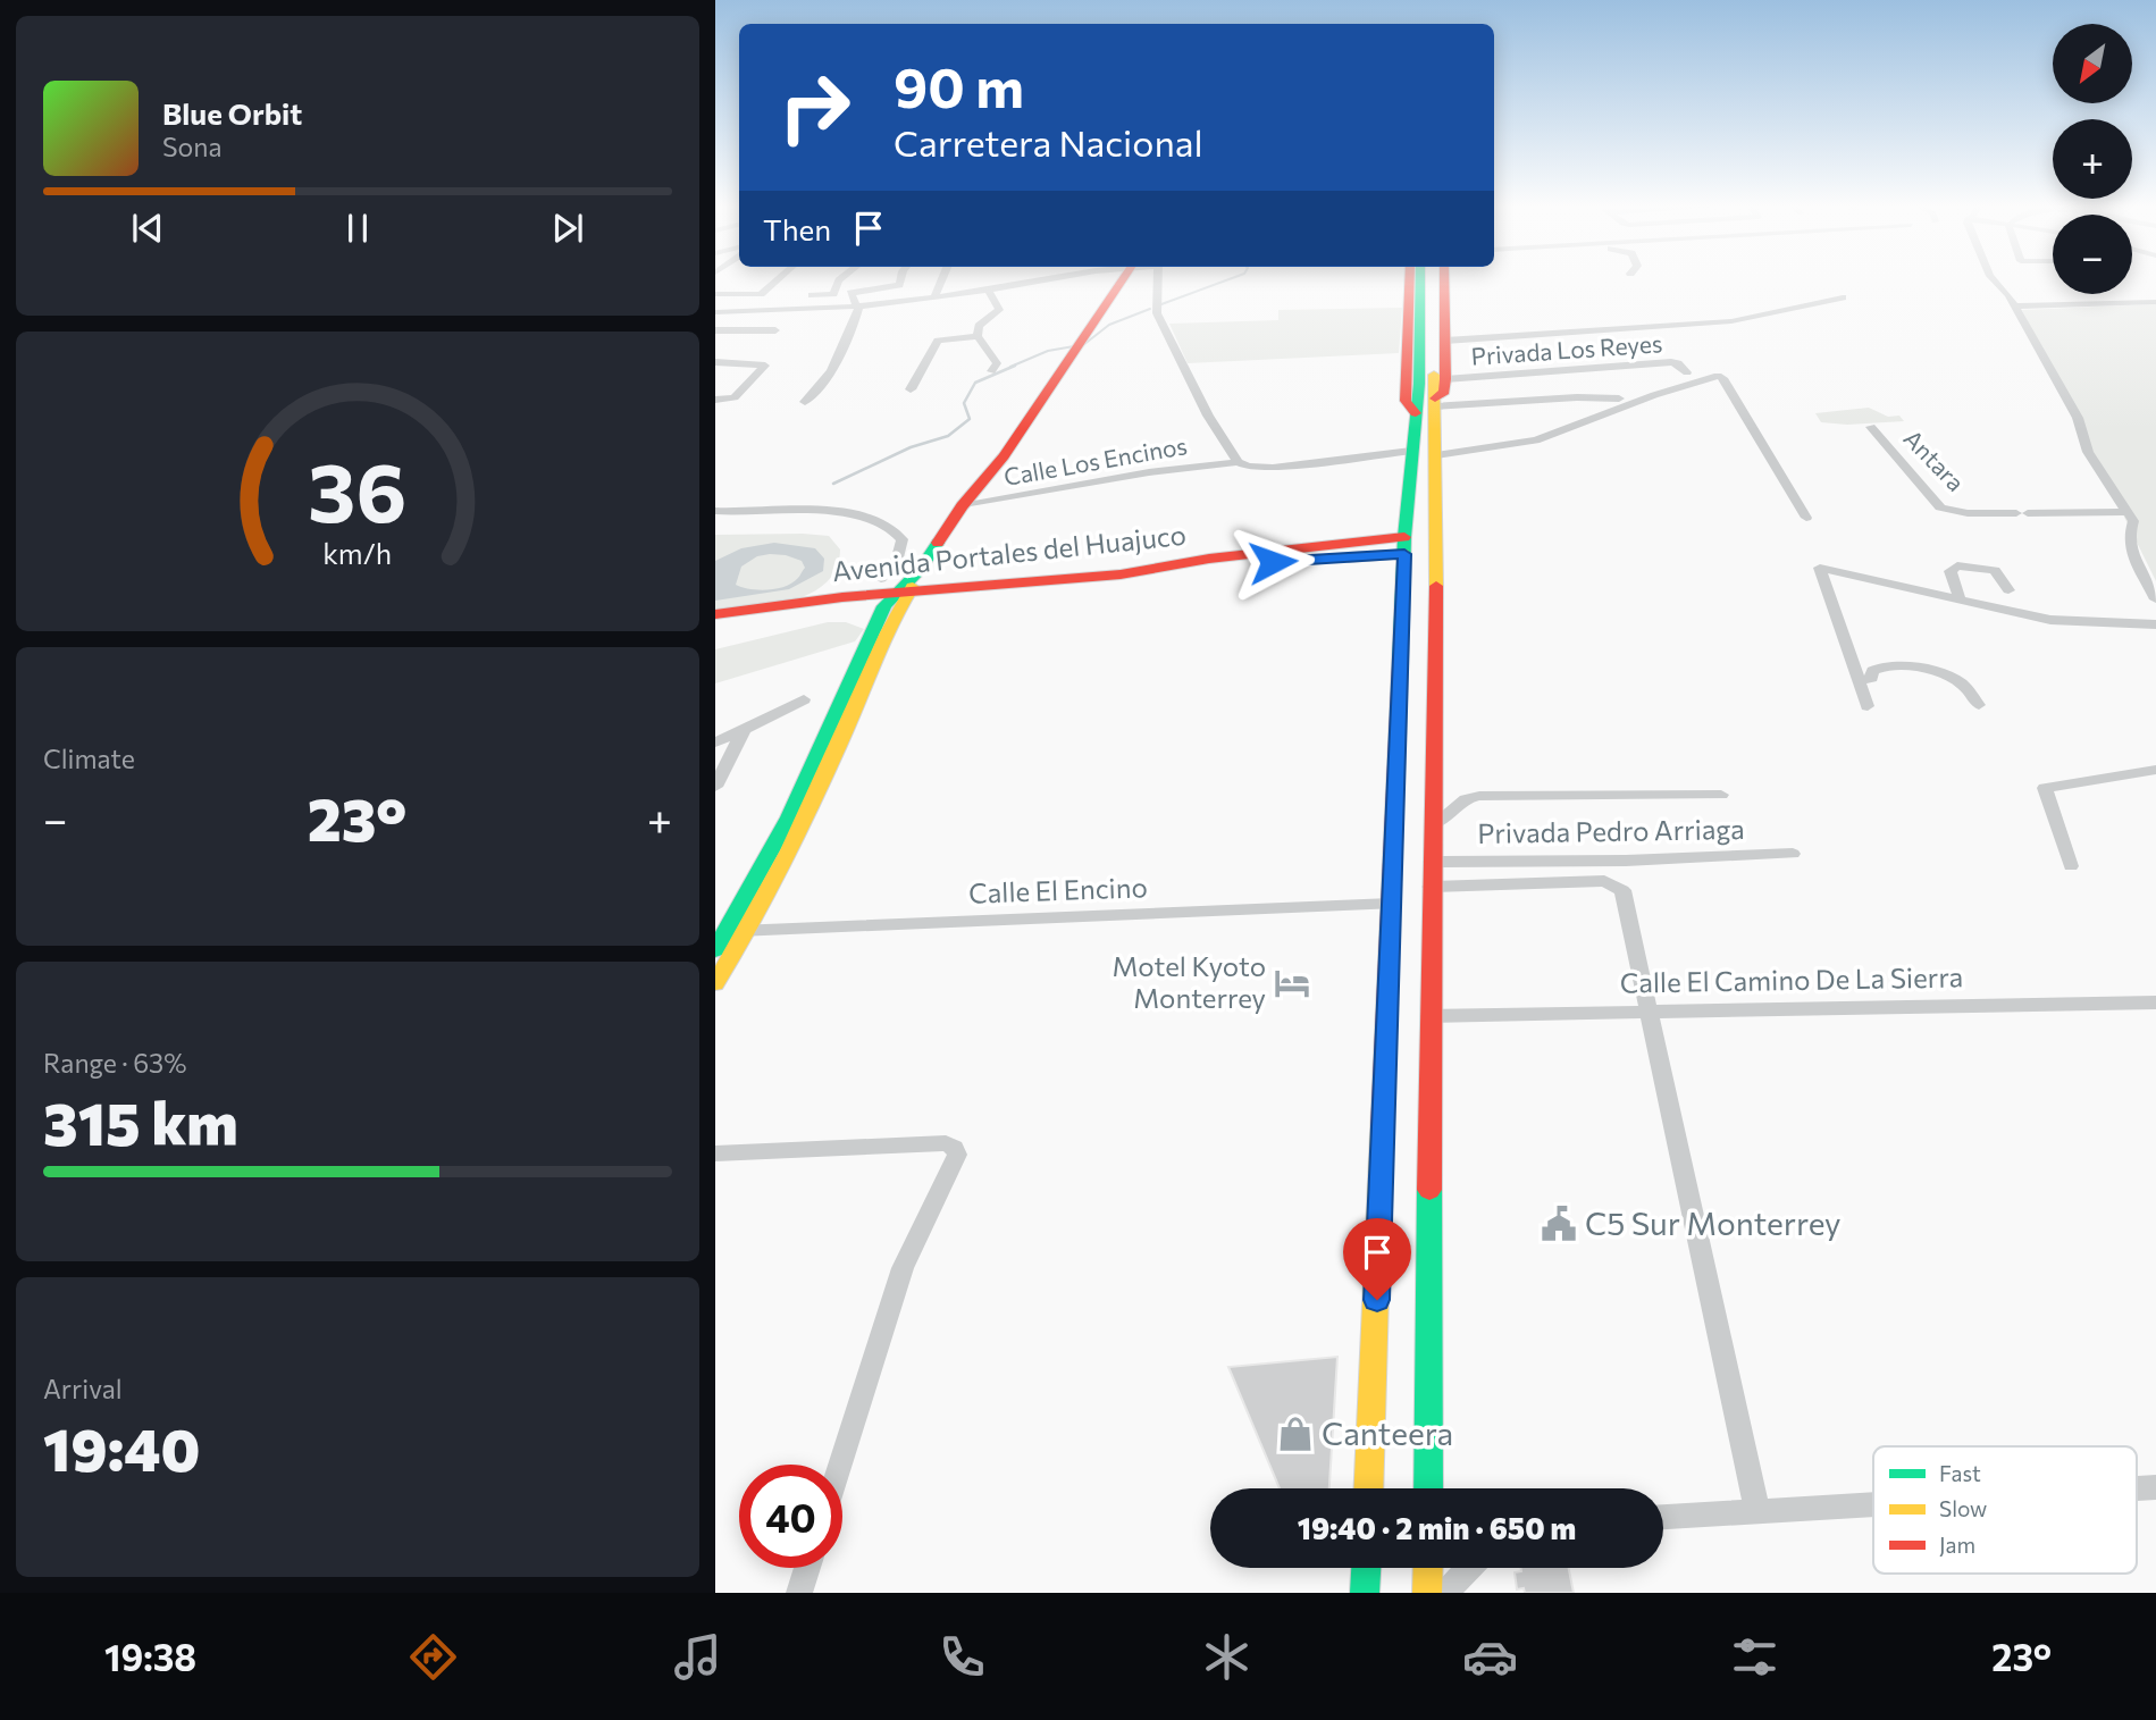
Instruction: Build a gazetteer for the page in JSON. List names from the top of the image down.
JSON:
{
  "streets": {
    "main road": ["Avenida Portales del Huajuco"],
    "street": [
      "Privada Los Reyes",
      "Antara",
      "Calle Los Encinos",
      "Privada Pedro Arriaga",
      "Calle El Encino",
      "Calle El Camino De La Sierra"
    ]
  },
  "places": {
    "hotel": ["Motel Kyoto Monterrey"],
    "public building": ["C5 Sur Monterrey"],
    "shop": ["Canteera"]
  },
  "legend": ["Fast", "Slow", "Jam"],
  "north": "bottom left",
  "page": {
    "map_buttons": ["+", "−"],
    "turn": ["90 m", "Carretera Nacional"],
    "song": ["Blue Orbit", "Sona"],
    "then": "Then",
    "tile": [
      "Climate",
      ["Range · 63%", "315 km"],
      ["Arrival", "19:40"]
    ],
    "heat": ["−", "23°", "+"],
    "limit": "40",
    "trip": "19:40 · 2 min · 650 m",
    "tabs": ["19:38", "23°"],
    "gauge": ["36", "km/h"]
  }
}
